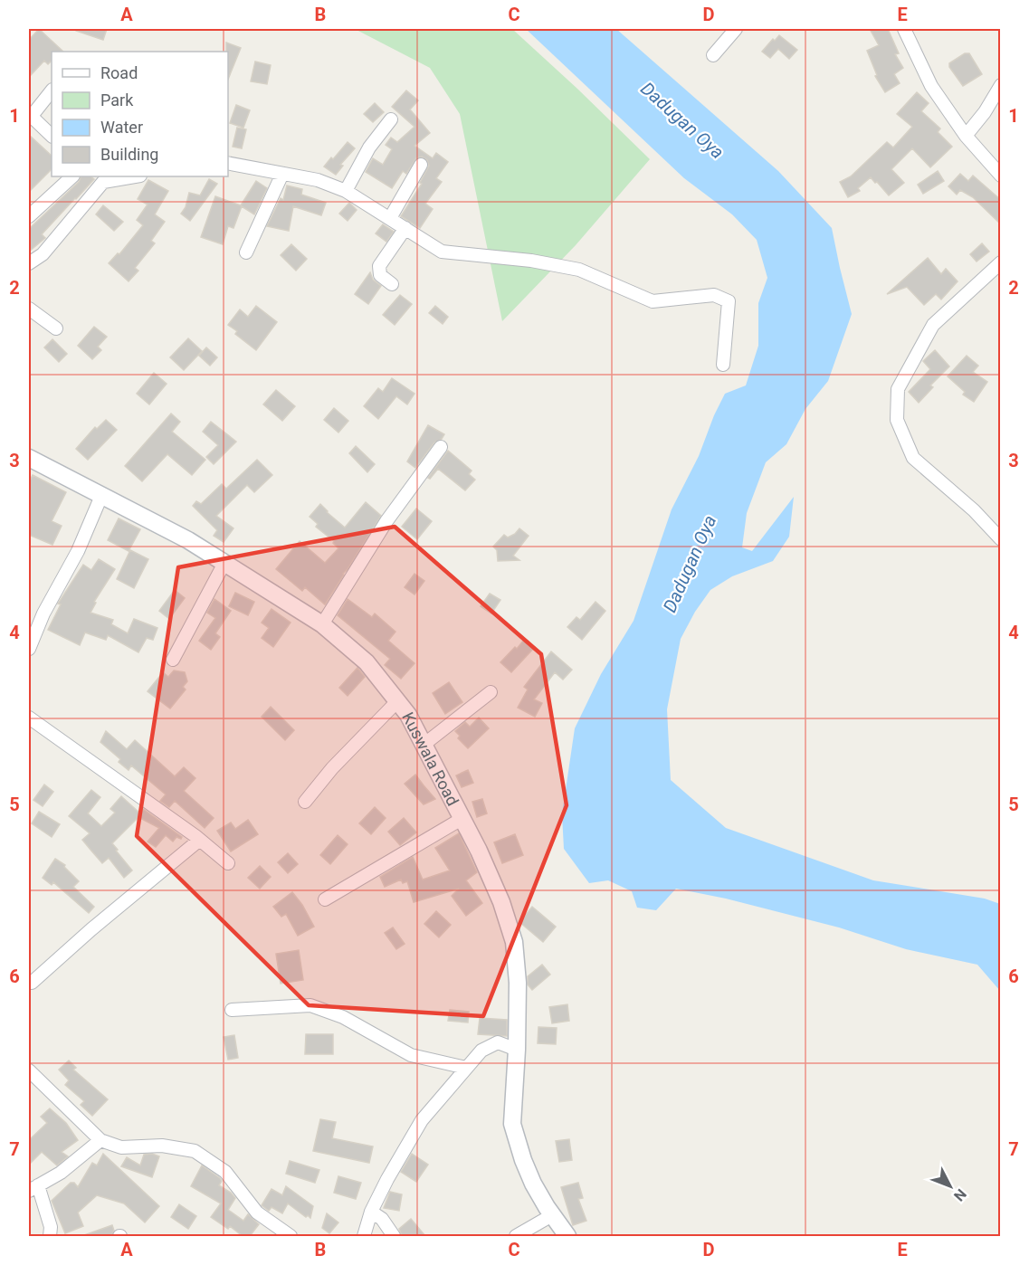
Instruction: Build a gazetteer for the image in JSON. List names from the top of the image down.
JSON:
{
  "streets": {
    "street": ["Kuswala Road"]
  },
  "water": ["Dadugan Oya"],
  "legend": [
    "Road",
    "Park",
    "Water",
    "Building"
  ],
  "north": "bottom right",
  "grid": {
    "columns": [
      "A",
      "B",
      "C",
      "D",
      "E"
    ],
    "rows": [
      "1",
      "2",
      "3",
      "4",
      "5",
      "6",
      "7"
    ]
  }
}
